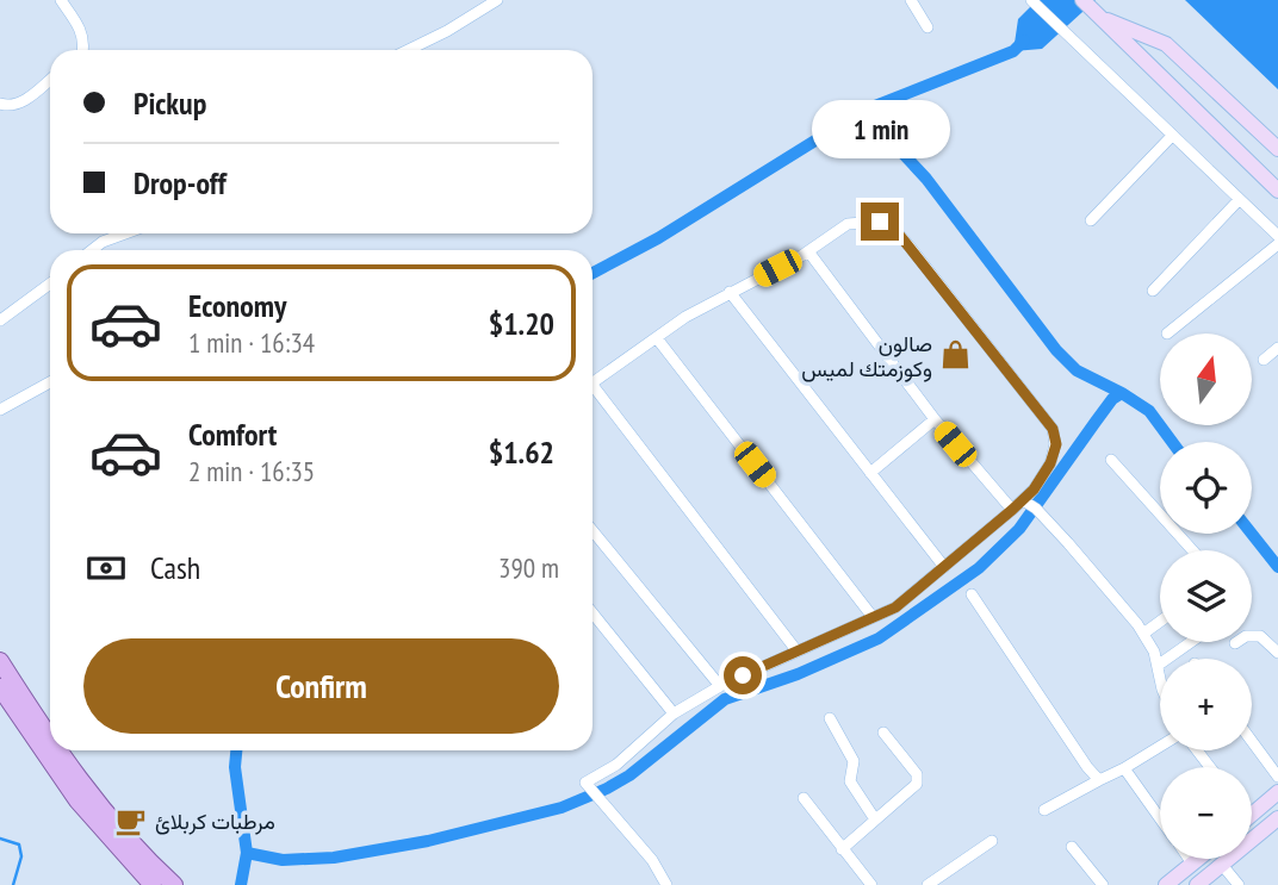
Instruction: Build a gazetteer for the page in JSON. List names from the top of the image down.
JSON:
{
  "places": {
    "shop": ["صالون وكوزمتك لميس"],
    "cafe": ["مرطبات كربلائ"]
  },
  "north": "top",
  "page": {
    "banner": ["Pickup", "Drop-off"],
    "bubble": "1 min",
    "list": [
      {
        "name": "Economy",
        "note": "1 min · 16:34",
        "value": "$1.20"
      },
      {
        "name": "Comfort",
        "note": "2 min · 16:35",
        "value": "$1.62"
      }
    ],
    "map_buttons": ["+", "−"],
    "pay": ["Cash", "390 m"],
    "buttons": "Confirm"
  }
}
